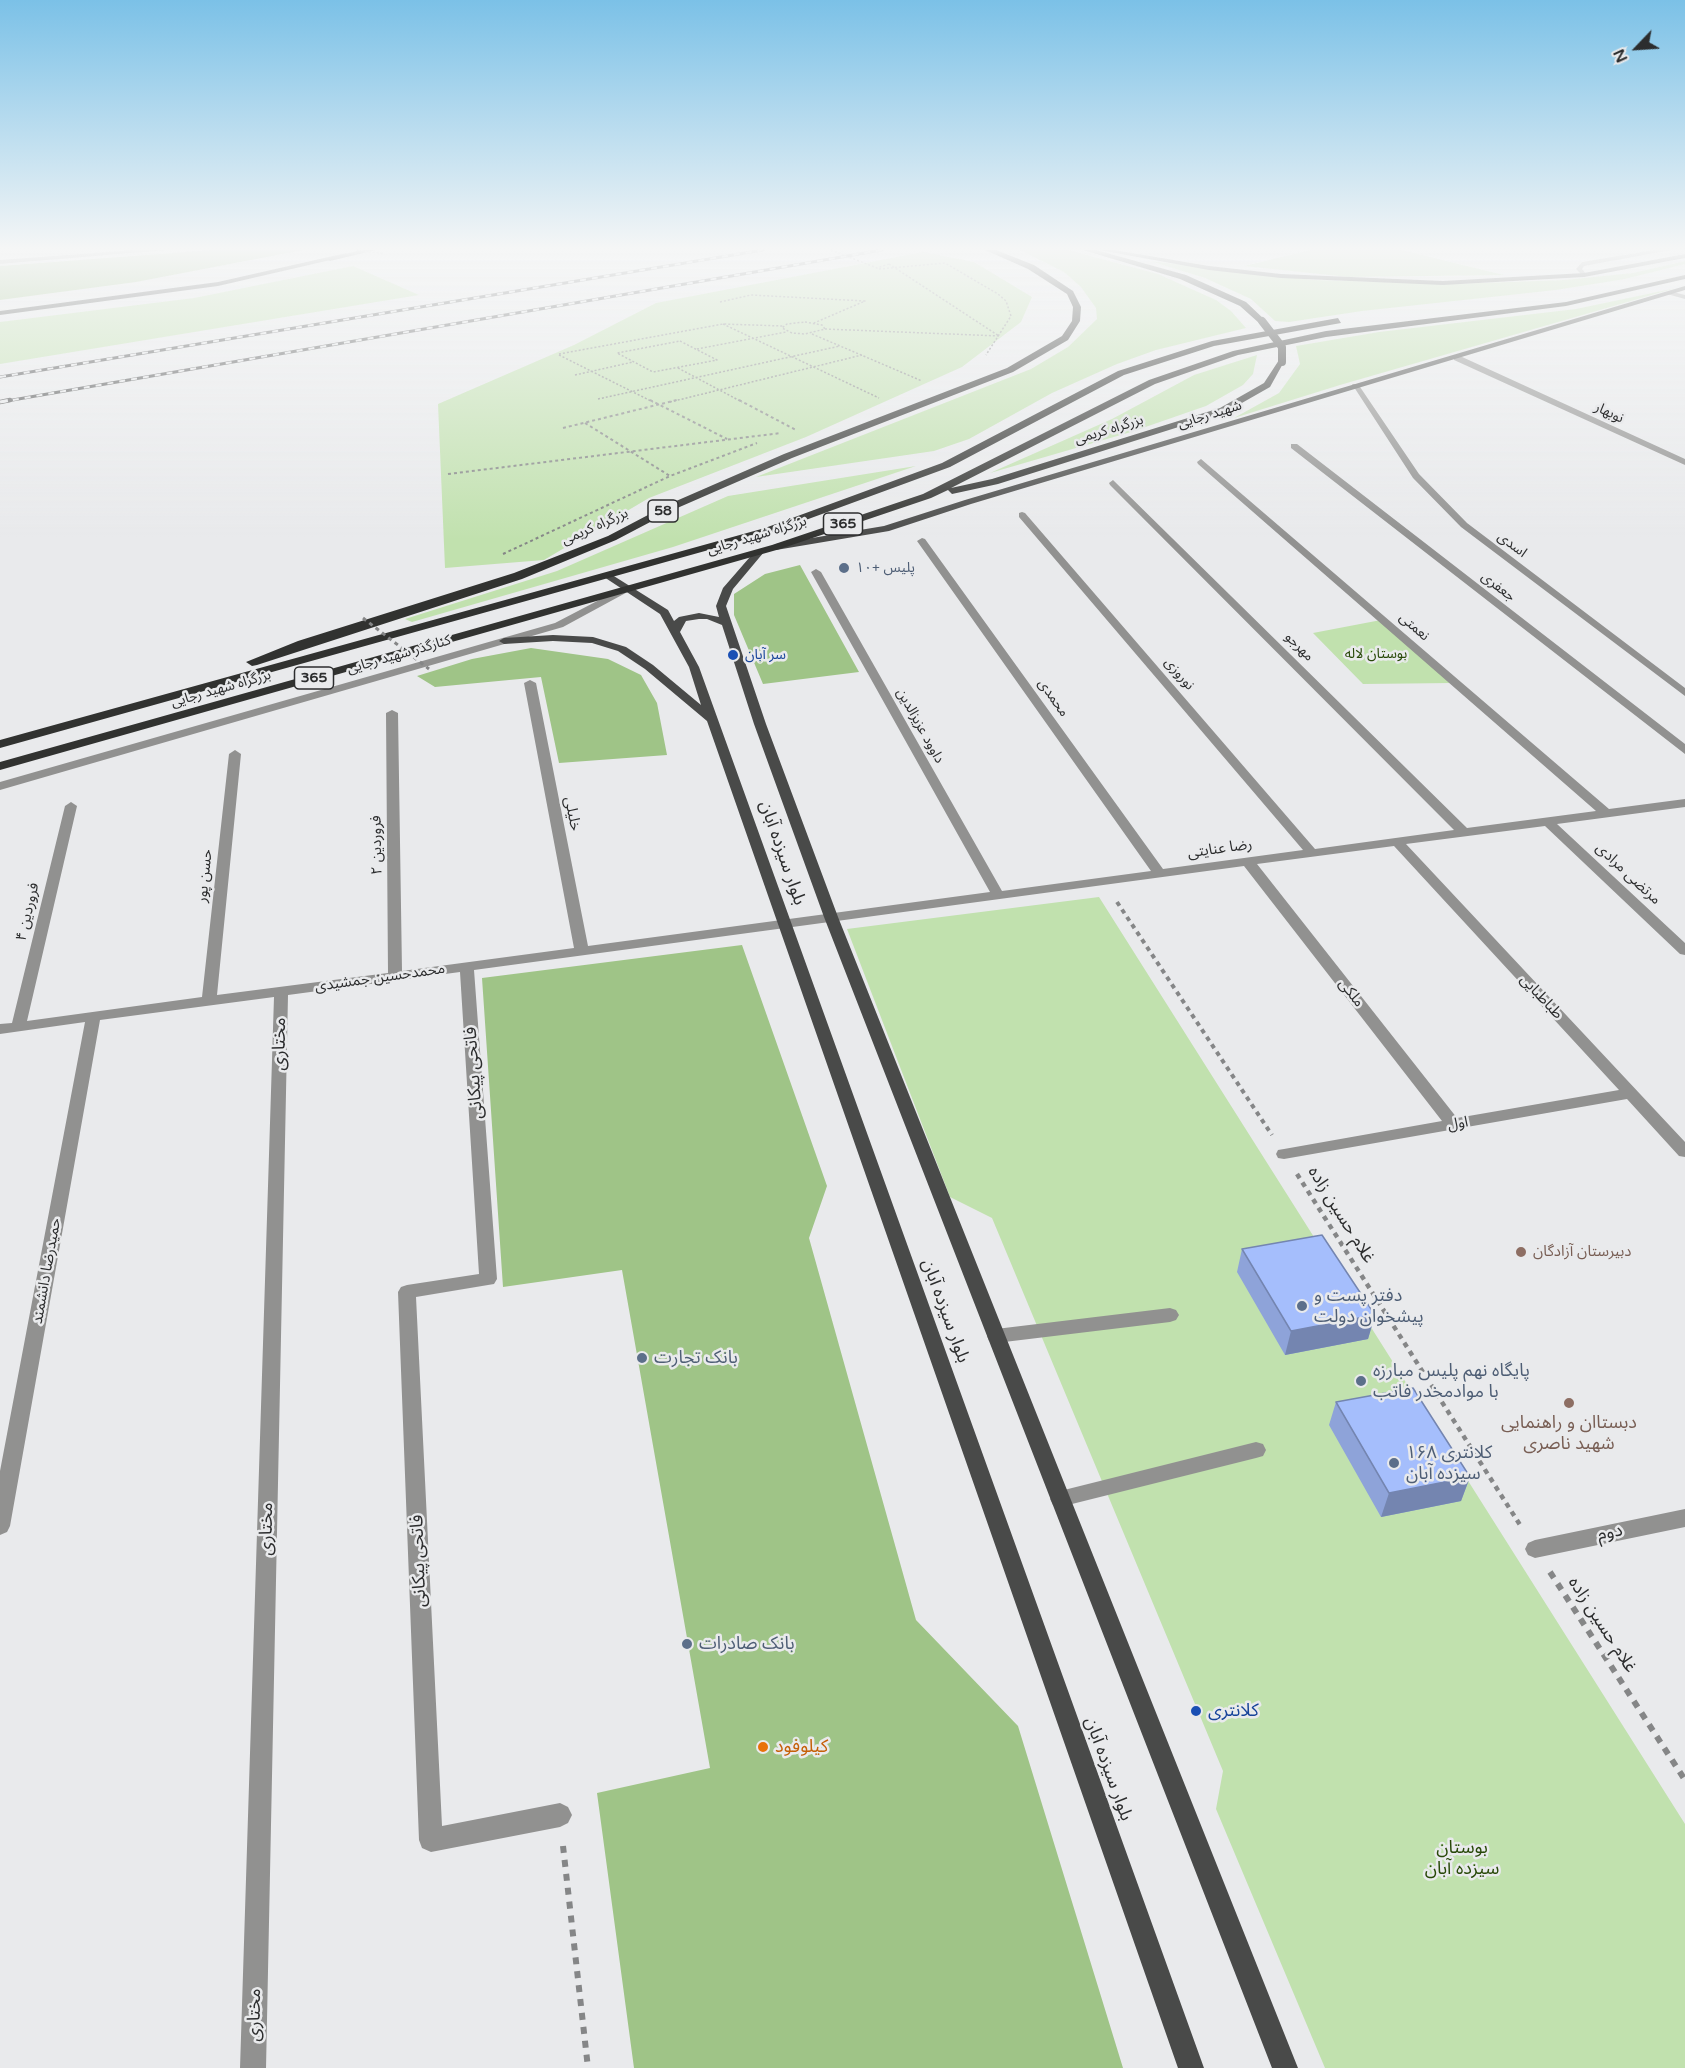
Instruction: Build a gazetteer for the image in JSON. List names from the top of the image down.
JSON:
{
  "streets": {
    "highway": [
      "بزرگراه کریمی",
      "58",
      "365",
      "بزرگراه شهید رجایی"
    ],
    "main road": ["شهید رجایی", "بلوار سیزده آبان"],
    "street": [
      "نوبهار",
      "اسدی",
      "جعفری",
      "نعمتی",
      "مهرجو",
      "کنارگذر شهید رجایی",
      "نوروزی",
      "محمدی",
      "داوود عزیزالدین",
      "خلیلی",
      "فروردین ۲",
      "رضا عنایتی",
      "مرتضی مرادی",
      "حسن پور",
      "فروردین ۴",
      "محمدحسین جمشیدی",
      "ملکی",
      "طباطبایی",
      "مختاری",
      "فاتحی پیکانی",
      "اول",
      "حمیدرضا دانشمند",
      "دوم"
    ],
    "path": ["غلام حسین زاده"]
  },
  "crossings": [
    ["نوبهار", "شهید رجایی"],
    ["شهید رجایی", "بزرگراه شهید رجایی"],
    ["شهید رجایی", "اسدی"],
    ["بزرگراه کریمی", "بزرگراه شهید رجایی"],
    ["بزرگراه شهید رجایی", "کنارگذر شهید رجایی"],
    ["بزرگراه شهید رجایی", "بلوار سیزده آبان"],
    ["نعمتی", "رضا عنایتی"],
    ["مهرجو", "رضا عنایتی"],
    ["کنارگذر شهید رجایی", "بلوار سیزده آبان"],
    ["نوروزی", "رضا عنایتی"],
    ["محمدی", "رضا عنایتی"],
    ["داوود عزیزالدین", "رضا عنایتی"],
    ["خلیلی", "محمدحسین جمشیدی"],
    ["فروردین ۲", "محمدحسین جمشیدی"],
    ["رضا عنایتی", "بلوار سیزده آبان"],
    ["رضا عنایتی", "مرتضی مرادی"],
    ["رضا عنایتی", "محمدحسین جمشیدی"],
    ["رضا عنایتی", "ملکی"],
    ["رضا عنایتی", "طباطبایی"],
    ["رضا عنایتی", "غلام حسین زاده"],
    ["حسن پور", "محمدحسین جمشیدی"],
    ["فروردین ۴", "محمدحسین جمشیدی"],
    ["محمدحسین جمشیدی", "مختاری"],
    ["محمدحسین جمشیدی", "فاتحی پیکانی"],
    ["محمدحسین جمشیدی", "حمیدرضا دانشمند"],
    ["ملکی", "اول"],
    ["طباطبایی", "اول"],
    ["اول", "غلام حسین زاده"],
    ["غلام حسین زاده", "دوم"]
  ],
  "parks": ["بوستان لاله", "بوستان سیزده آبان"],
  "places": [
    "پلیس +۱۰",
    "سر آبان",
    "دبیرستان آزادگان",
    "دفتر پست و پیشخوان دولت",
    "بانک تجارت",
    "پایگاه نهم پلیس مبارزه با موادمخدر فاتب",
    "دبستاان و راهنمایی شهید ناصری",
    "کلانتری ۱۶۸ سیزده آبان",
    "بانک صادرات",
    "کلانتری",
    "کیلوفود"
  ],
  "north": "bottom left"
}
